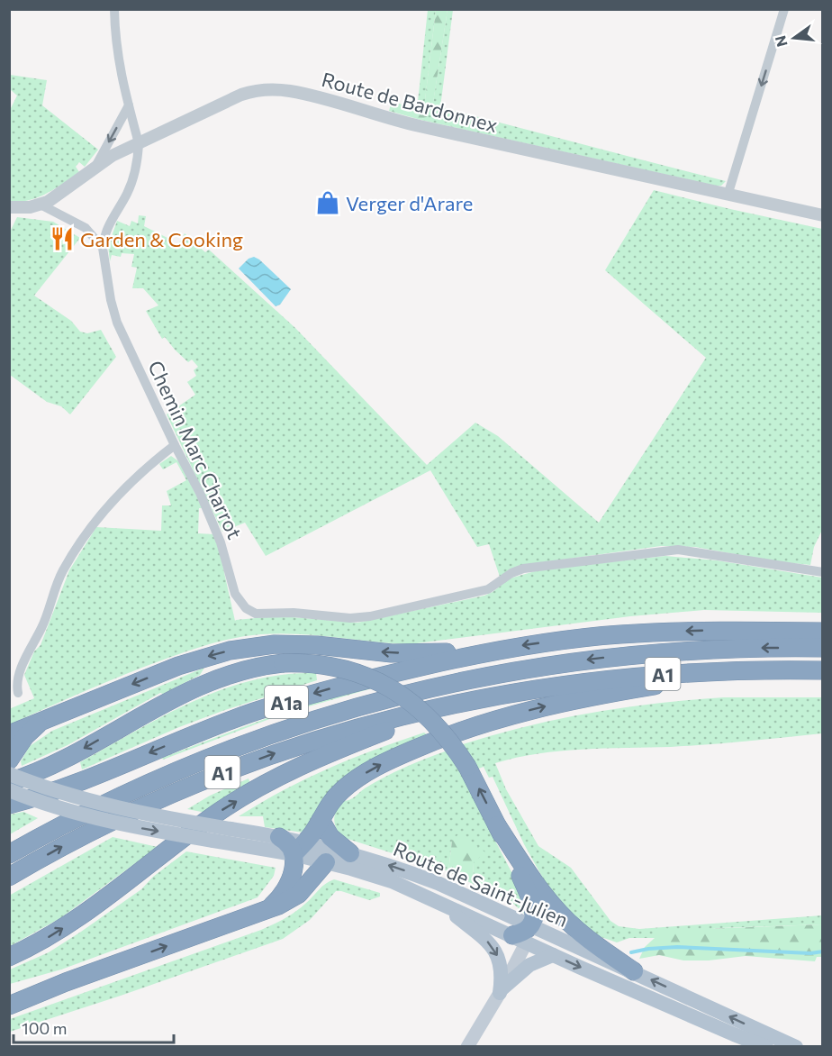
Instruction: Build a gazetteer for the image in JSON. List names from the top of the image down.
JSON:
{
  "streets": {
    "highway": ["A1", "A1a"],
    "main road": ["Route de Saint-Julien"],
    "street": ["Route de Bardonnex", "Chemin Marc Charrot"]
  },
  "places": {
    "shop": ["Verger d'Arare"],
    "restaurant": ["Garden & Cooking"]
  },
  "scale_bar": "100 m",
  "north": "left"
}
